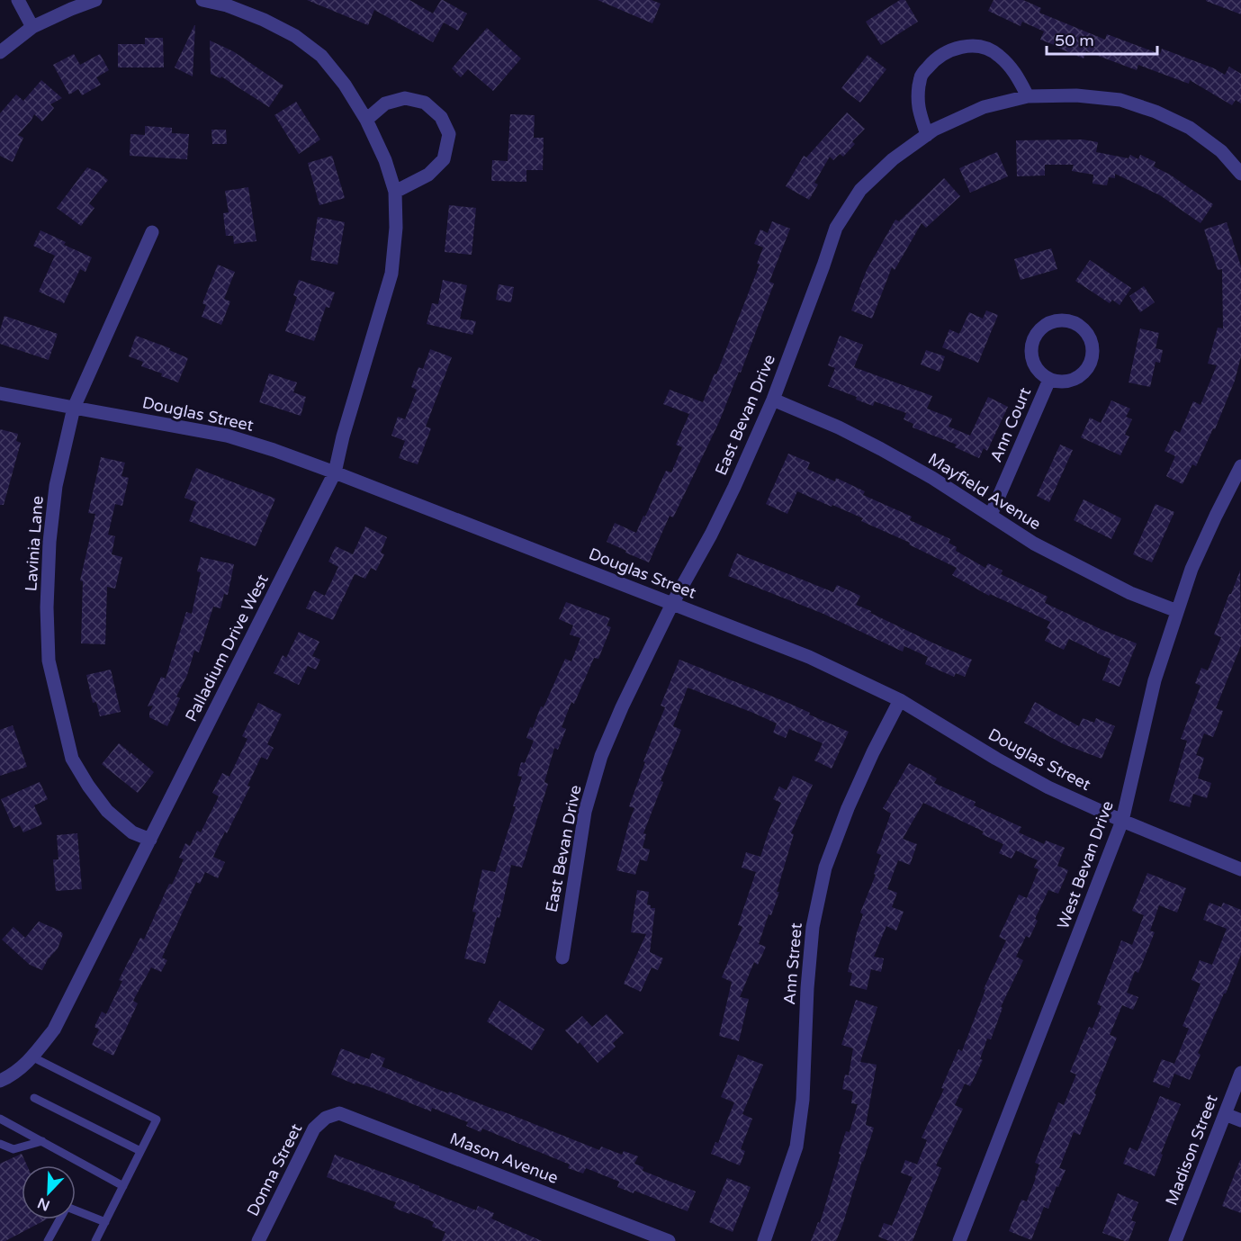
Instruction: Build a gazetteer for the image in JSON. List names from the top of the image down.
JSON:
{
  "streets": {
    "street": [
      "Douglas Street",
      "East Bevan Drive",
      "Ann Court",
      "Mayfield Avenue",
      "Lavinia Lane",
      "Palladium Drive West",
      "West Bevan Drive",
      "Ann Street",
      "Madison Street",
      "Mason Avenue",
      "Donna Street"
    ]
  },
  "crossings": [
    ["Douglas Street", "East Bevan Drive"],
    ["Douglas Street", "Lavinia Lane"],
    ["Douglas Street", "Palladium Drive West"],
    ["Douglas Street", "West Bevan Drive"],
    ["Douglas Street", "Ann Street"],
    ["East Bevan Drive", "Mayfield Avenue"],
    ["Ann Court", "Mayfield Avenue"],
    ["Mayfield Avenue", "West Bevan Drive"],
    ["Lavinia Lane", "Palladium Drive West"],
    ["Mason Avenue", "Donna Street"]
  ],
  "scale_bar": "50 m",
  "north": "bottom left"
}
